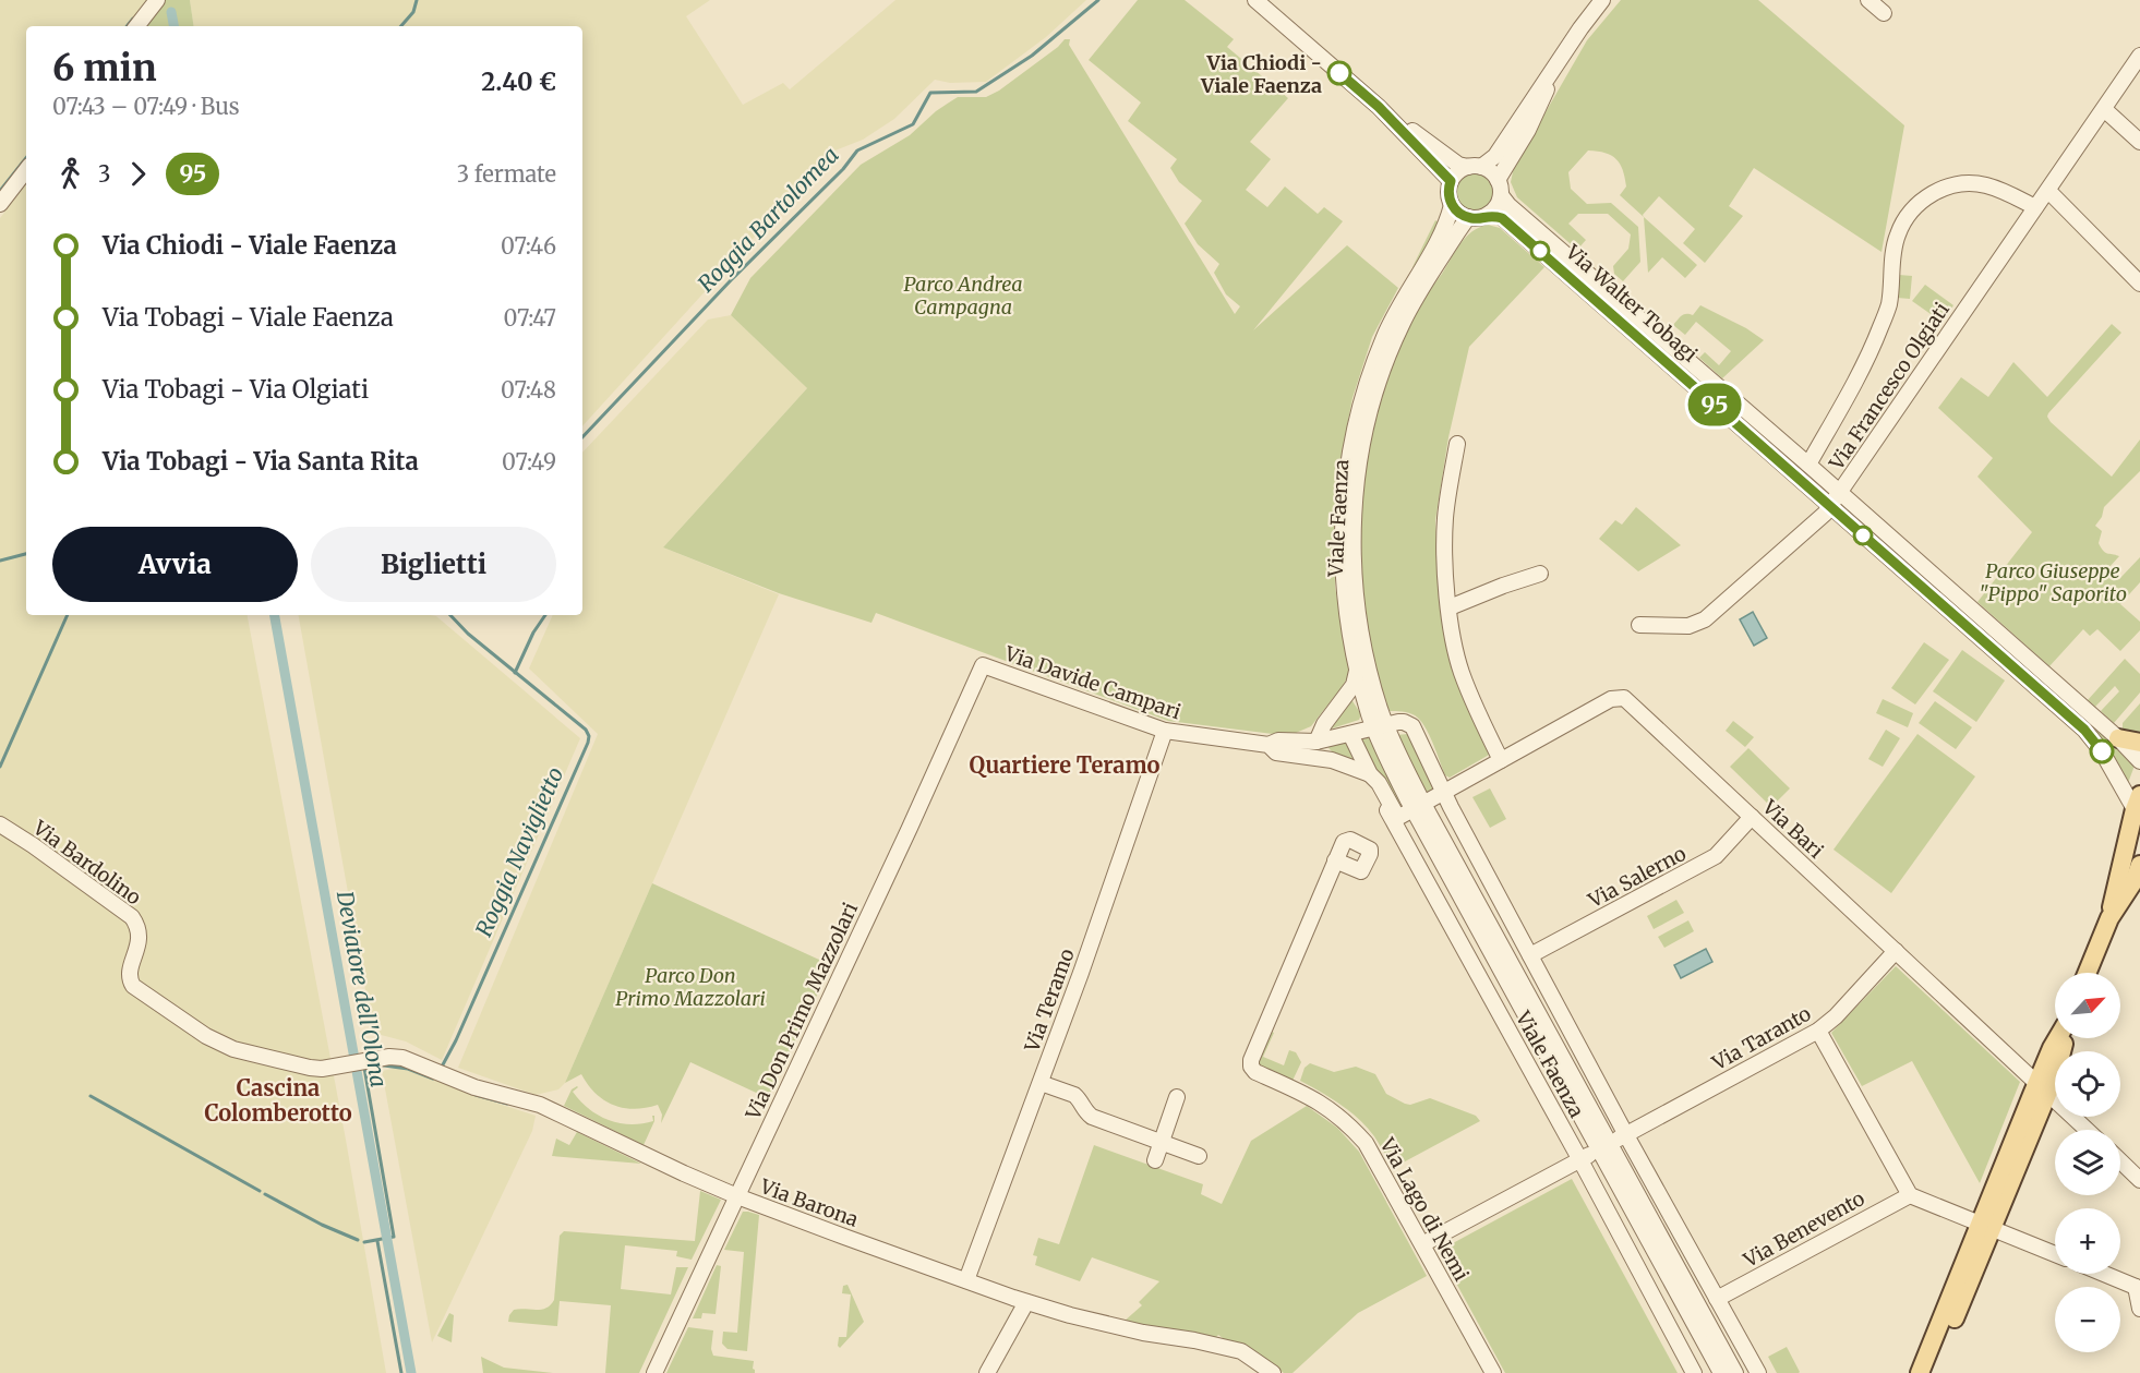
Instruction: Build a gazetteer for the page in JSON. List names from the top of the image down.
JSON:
{
  "streets": {
    "street": [
      "Via Walter Tobagi",
      "Via Francesco Olgiati",
      "Viale Faenza",
      "Via Davide Campari",
      "Via Bari",
      "Via Bardolino",
      "Via Salerno",
      "Via Teramo",
      "Via Don Primo Mazzolari",
      "Via Taranto",
      "Via Barona",
      "Via Lago di Nemi",
      "Via Benevento"
    ]
  },
  "crossings": [
    ["Via Walter Tobagi", "Via Francesco Olgiati"],
    ["Via Walter Tobagi", "Viale Faenza"],
    ["Viale Faenza", "Via Davide Campari"],
    ["Viale Faenza", "Via Bari"],
    ["Viale Faenza", "Via Salerno"],
    ["Viale Faenza", "Via Taranto"],
    ["Viale Faenza", "Via Benevento"],
    ["Via Davide Campari", "Via Teramo"],
    ["Via Davide Campari", "Via Don Primo Mazzolari"],
    ["Via Bari", "Via Salerno"],
    ["Via Bari", "Via Taranto"],
    ["Via Bardolino", "Via Barona"],
    ["Via Teramo", "Via Barona"],
    ["Via Don Primo Mazzolari", "Via Barona"],
    ["Via Taranto", "Via Lago di Nemi"]
  ],
  "districts": ["Quartiere Teramo", "Cascina Colomberotto"],
  "water": ["Roggia Bartolomea", "Roggia Naviglietto", "Deviatore dell'Olona"],
  "parks": ["Parco Andrea Campagna", "Parco Giuseppe \"Pippo\" Saporito", "Parco Don Primo Mazzolari"],
  "places": ["Via Chiodi - Viale Faenza"],
  "lines": ["bus line 95"],
  "north": "top right",
  "page": {
    "on_map": "95",
    "heading": ["6 min", "07:43 – 07:49 · Bus", "2.40 €"],
    "legs": ["3", "95", "3 fermate"],
    "list": [
      {
        "name": "Via Chiodi - Viale Faenza",
        "value": "07:46"
      },
      {
        "name": "Via Tobagi - Viale Faenza",
        "value": "07:47"
      },
      {
        "name": "Via Tobagi - Via Olgiati",
        "value": "07:48"
      },
      {
        "name": "Via Tobagi - Via Santa Rita",
        "value": "07:49"
      }
    ],
    "buttons": ["Avvia", "Biglietti"],
    "map_buttons": ["+", "−"]
  }
}
